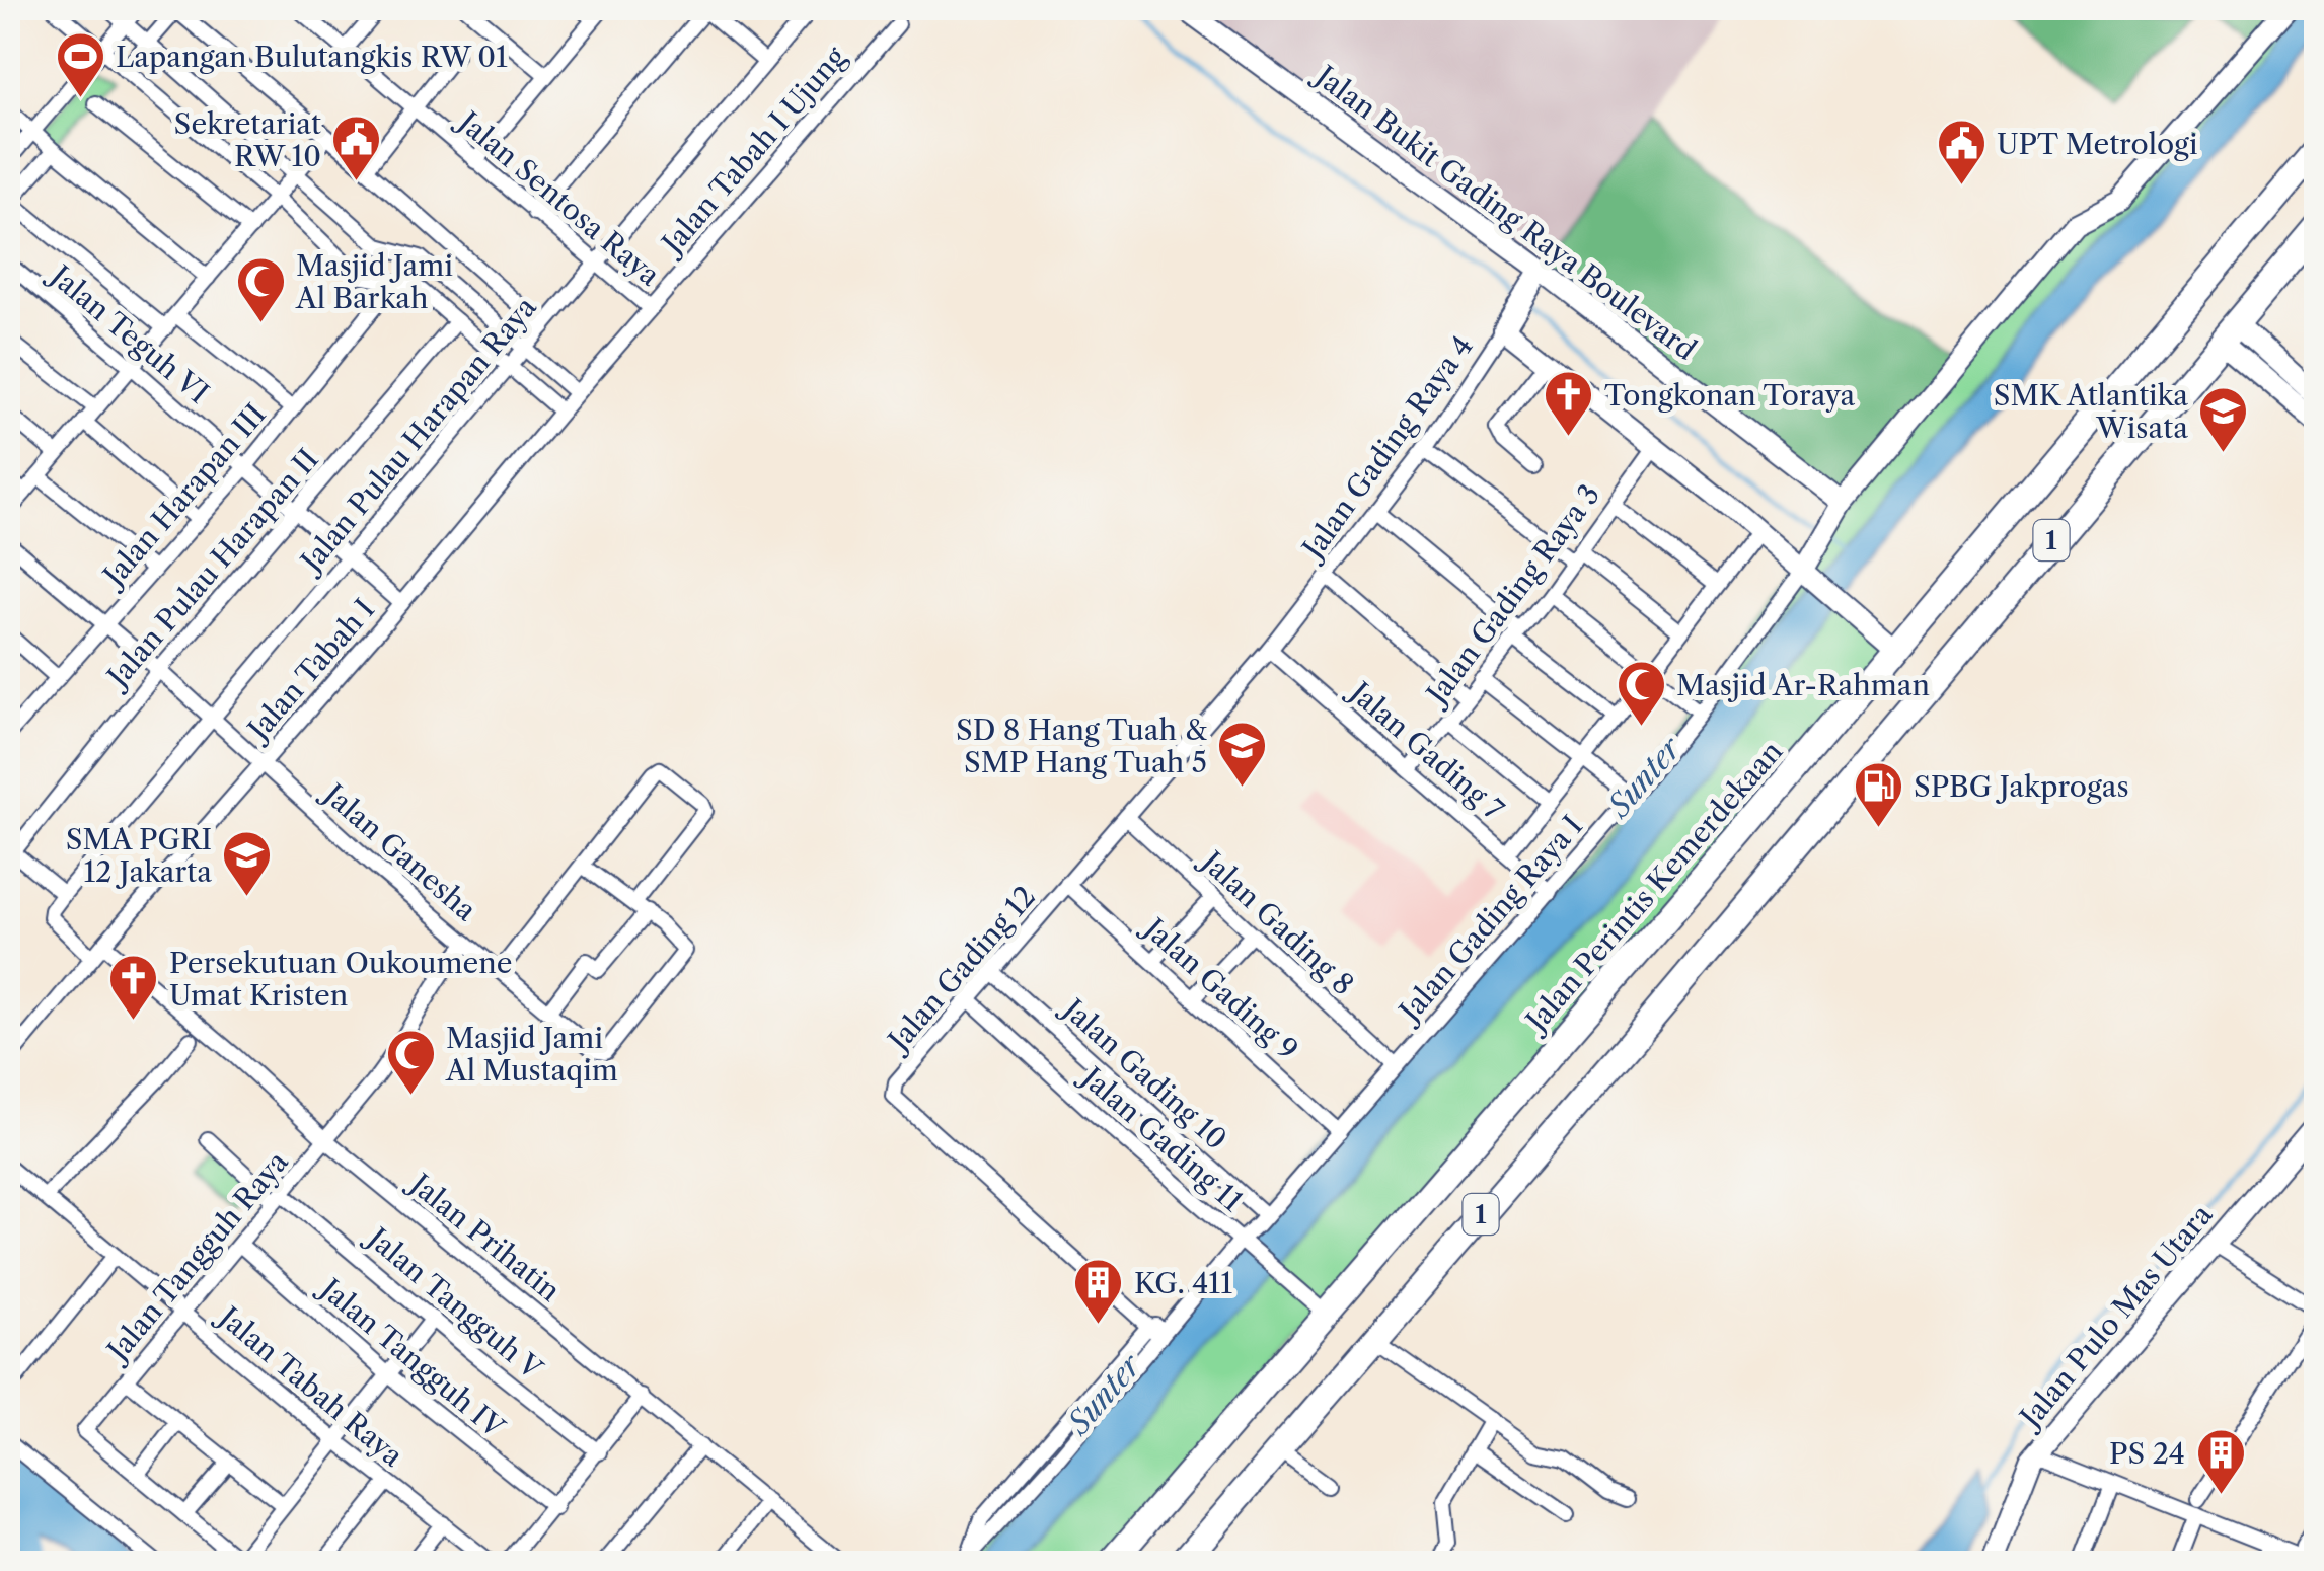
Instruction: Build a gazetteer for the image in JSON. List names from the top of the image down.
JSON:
{
  "streets": {
    "highway": ["1", "Jalan Perintis Kemerdekaan"],
    "street": [
      "Jalan Tabah I Ujung",
      "Jalan Sentosa Raya",
      "Jalan Bukit Gading Raya Boulevard",
      "Jalan Teguh VI",
      "Jalan Pulau Harapan Raya",
      "Jalan Gading Raya 4",
      "Jalan Harapan III",
      "Jalan Pulau Harapan II",
      "Jalan Gading Raya 3",
      "Jalan Tabah I",
      "Jalan Gading 7",
      "Jalan Ganesha",
      "Jalan Gading Raya I",
      "Jalan Gading 8",
      "Jalan Gading 12",
      "Jalan Gading 9",
      "Jalan Gading 10",
      "Jalan Gading 11",
      "Jalan Prihatin",
      "Jalan Tangguh Raya",
      "Jalan Tangguh V",
      "Jalan Pulo Mas Utara",
      "Jalan Tangguh IV",
      "Jalan Tabah Raya"
    ]
  },
  "crossings": [
    ["Jalan Tabah I Ujung", "Jalan Sentosa Raya"],
    ["Jalan Tabah I Ujung", "Jalan Tabah I"],
    ["Jalan Sentosa Raya", "Jalan Pulau Harapan Raya"],
    ["Jalan Sentosa Raya", "Jalan Tabah I"],
    ["Jalan Bukit Gading Raya Boulevard", "Jalan Gading Raya 4"],
    ["Jalan Teguh VI", "Jalan Pulau Harapan Raya"],
    ["Jalan Teguh VI", "Jalan Harapan III"],
    ["Jalan Teguh VI", "Jalan Pulau Harapan II"],
    ["Jalan Teguh VI", "Jalan Tabah I"],
    ["Jalan Pulau Harapan Raya", "Jalan Ganesha"],
    ["Jalan Gading Raya 4", "Jalan Gading 7"],
    ["Jalan Gading Raya 4", "Jalan Gading 12"],
    ["Jalan Harapan III", "Jalan Ganesha"],
    ["Jalan Pulau Harapan II", "Jalan Ganesha"],
    ["Jalan Gading Raya 3", "Jalan Gading 7"],
    ["Jalan Tabah I", "Jalan Ganesha"],
    ["Jalan Tabah I", "Jalan Prihatin"],
    ["Jalan Gading 7", "Jalan Gading Raya I"],
    ["Jalan Gading 7", "Jalan Gading 12"],
    ["Jalan Ganesha", "Jalan Tangguh Raya"],
    ["Jalan Perintis Kemerdekaan", "Jalan Gading 11"],
    ["Jalan Gading Raya I", "Jalan Gading 8"],
    ["Jalan Gading Raya I", "Jalan Gading 12"],
    ["Jalan Gading Raya I", "Jalan Gading 9"],
    ["Jalan Gading Raya I", "Jalan Gading 10"],
    ["Jalan Gading Raya I", "Jalan Gading 11"],
    ["Jalan Gading 8", "Jalan Gading 12"],
    ["Jalan Gading 12", "Jalan Gading 9"],
    ["Jalan Gading 12", "Jalan Gading 10"],
    ["Jalan Gading 12", "Jalan Gading 11"],
    ["Jalan Prihatin", "Jalan Tangguh Raya"],
    ["Jalan Tangguh Raya", "Jalan Tangguh V"],
    ["Jalan Tangguh Raya", "Jalan Tangguh IV"],
    ["Jalan Tangguh Raya", "Jalan Tabah Raya"]
  ],
  "water": ["Sunter"],
  "places": {
    "sports": ["Lapangan Bulutangkis RW 01"],
    "public building": ["Sekretariat RW 10", "UPT Metrologi"],
    "mosque": ["Masjid Jami Al Barkah", "Masjid Ar-Rahman", "Masjid Jami Al Mustaqim"],
    "church": ["Tongkonan Toraya", "Persekutuan Oukoumene Umat Kristen"],
    "school or university": ["SMK Atlantika Wisata", "SD 8 Hang Tuah & SMP Hang Tuah 5", "SMA PGRI 12 Jakarta"],
    "fuel station": ["SPBG Jakprogas"],
    "building": ["KG. 411", "PS 24"]
  }
}
